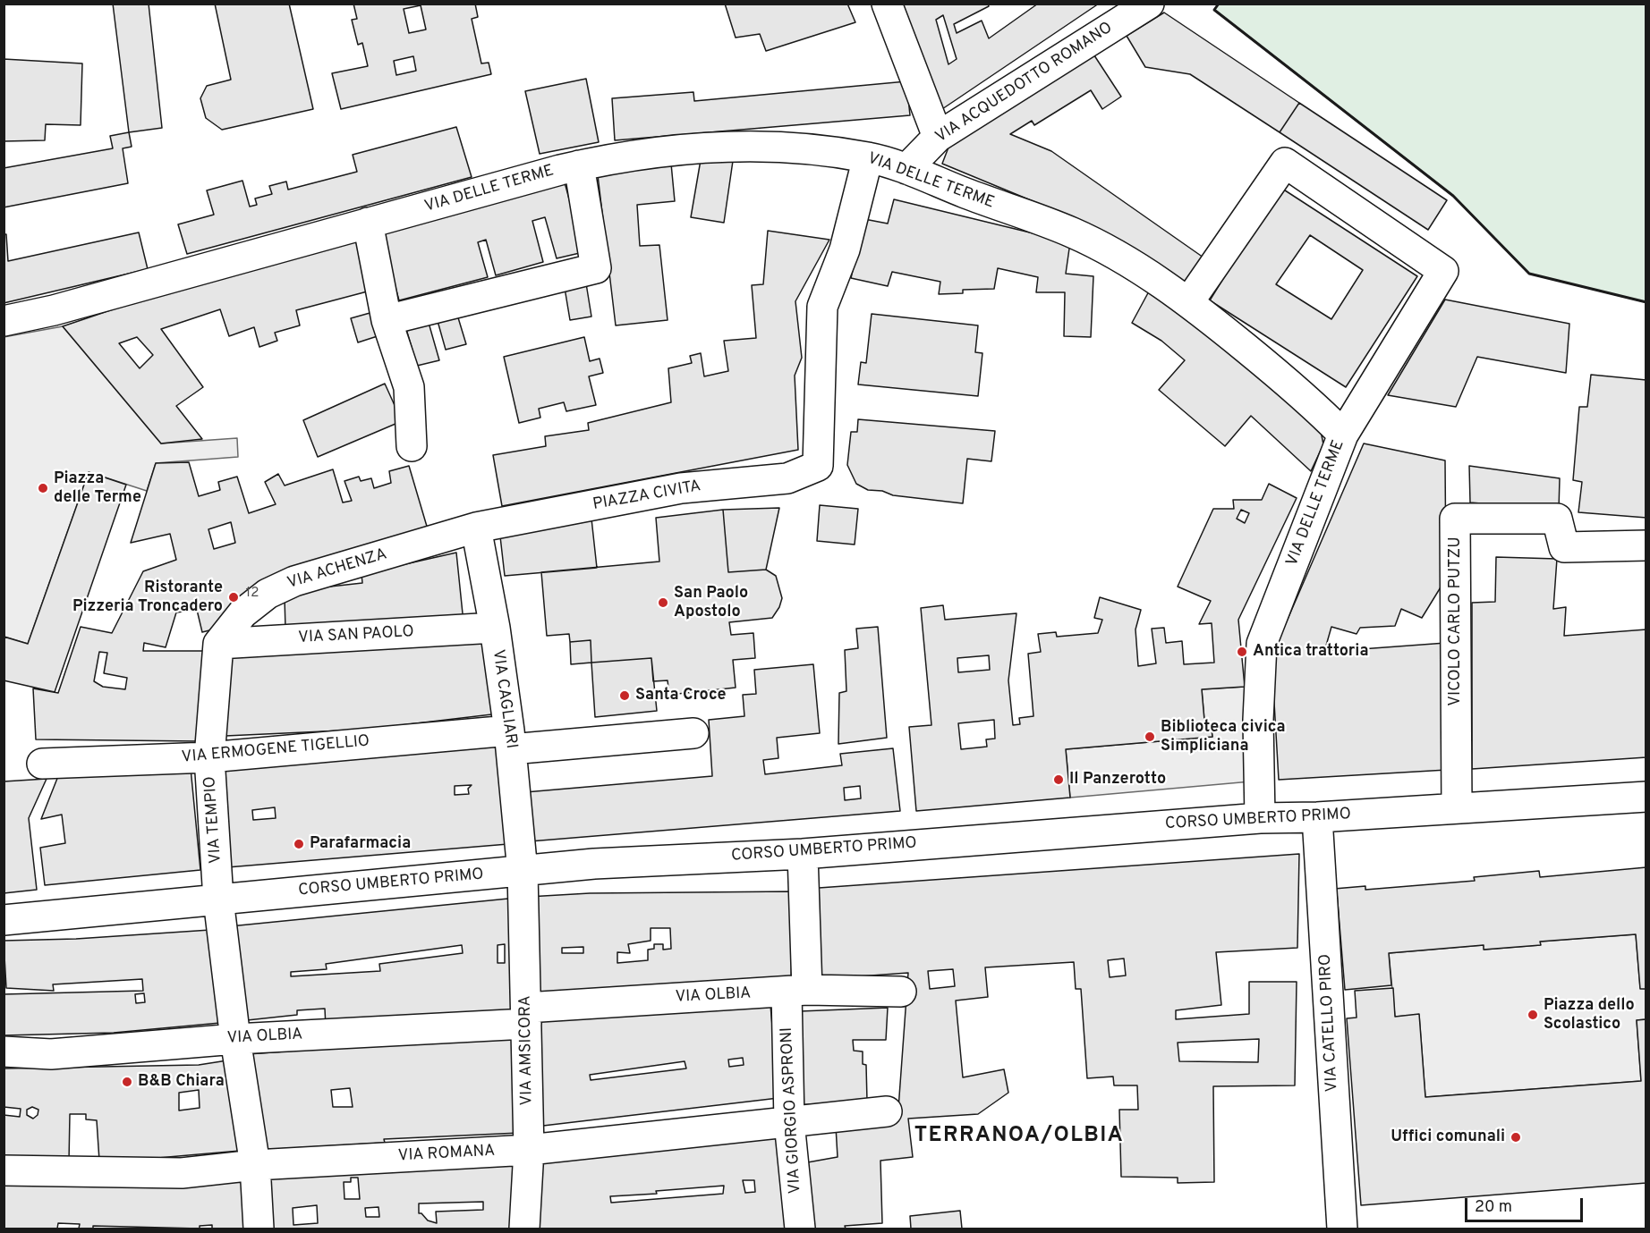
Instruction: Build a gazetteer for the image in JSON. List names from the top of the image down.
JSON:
{
  "streets": {
    "street": [
      "VIA ACQUEDOTTO ROMANO",
      "VIA DELLE TERME",
      "PIAZZA CIVITA",
      "VIA ACHENZA",
      "VICOLO CARLO PUTZU",
      "VIA SAN PAOLO",
      "VIA CAGLIARI",
      "VIA ERMOGENE TIGELLIO",
      "VIA TEMPIO",
      "CORSO UMBERTO PRIMO",
      "VIA OLBIA",
      "VIA CATELLO PIRO",
      "VIA AMSICORA",
      "VIA GIORGIO ASPRONI",
      "VIA ROMANA"
    ]
  },
  "crossings": [
    ["VIA ACQUEDOTTO ROMANO", "VIA DELLE TERME"],
    ["VIA DELLE TERME", "PIAZZA CIVITA"],
    ["VIA DELLE TERME", "CORSO UMBERTO PRIMO"],
    ["PIAZZA CIVITA", "VIA ACHENZA"],
    ["PIAZZA CIVITA", "VIA CAGLIARI"],
    ["VIA ACHENZA", "VIA SAN PAOLO"],
    ["VIA ACHENZA", "VIA CAGLIARI"],
    ["VIA ACHENZA", "VIA TEMPIO"],
    ["VICOLO CARLO PUTZU", "CORSO UMBERTO PRIMO"],
    ["VIA SAN PAOLO", "VIA CAGLIARI"],
    ["VIA SAN PAOLO", "VIA TEMPIO"],
    ["VIA CAGLIARI", "VIA ERMOGENE TIGELLIO"],
    ["VIA CAGLIARI", "CORSO UMBERTO PRIMO"],
    ["VIA CAGLIARI", "VIA AMSICORA"],
    ["VIA ERMOGENE TIGELLIO", "VIA TEMPIO"],
    ["VIA TEMPIO", "CORSO UMBERTO PRIMO"],
    ["VIA TEMPIO", "VIA OLBIA"],
    ["VIA TEMPIO", "VIA ROMANA"],
    ["CORSO UMBERTO PRIMO", "VIA CATELLO PIRO"],
    ["CORSO UMBERTO PRIMO", "VIA AMSICORA"],
    ["CORSO UMBERTO PRIMO", "VIA GIORGIO ASPRONI"],
    ["VIA OLBIA", "VIA AMSICORA"],
    ["VIA OLBIA", "VIA GIORGIO ASPRONI"],
    ["VIA AMSICORA", "VIA ROMANA"],
    ["VIA GIORGIO ASPRONI", "VIA ROMANA"]
  ],
  "districts": ["TERRANOA/OLBIA"],
  "places": [
    "Piazza delle Terme",
    "Ristorante Pizzeria Troncadero",
    "San Paolo Apostolo",
    "Antica trattoria",
    "Santa Croce",
    "Biblioteca civica Simpliciana",
    "Il Panzerotto",
    "Parafarmacia",
    "Piazza dello Scolastico",
    "B&B Chiara",
    "Uffici comunali"
  ],
  "house_numbers": ["12"],
  "scale_bar": "20 m"
}
